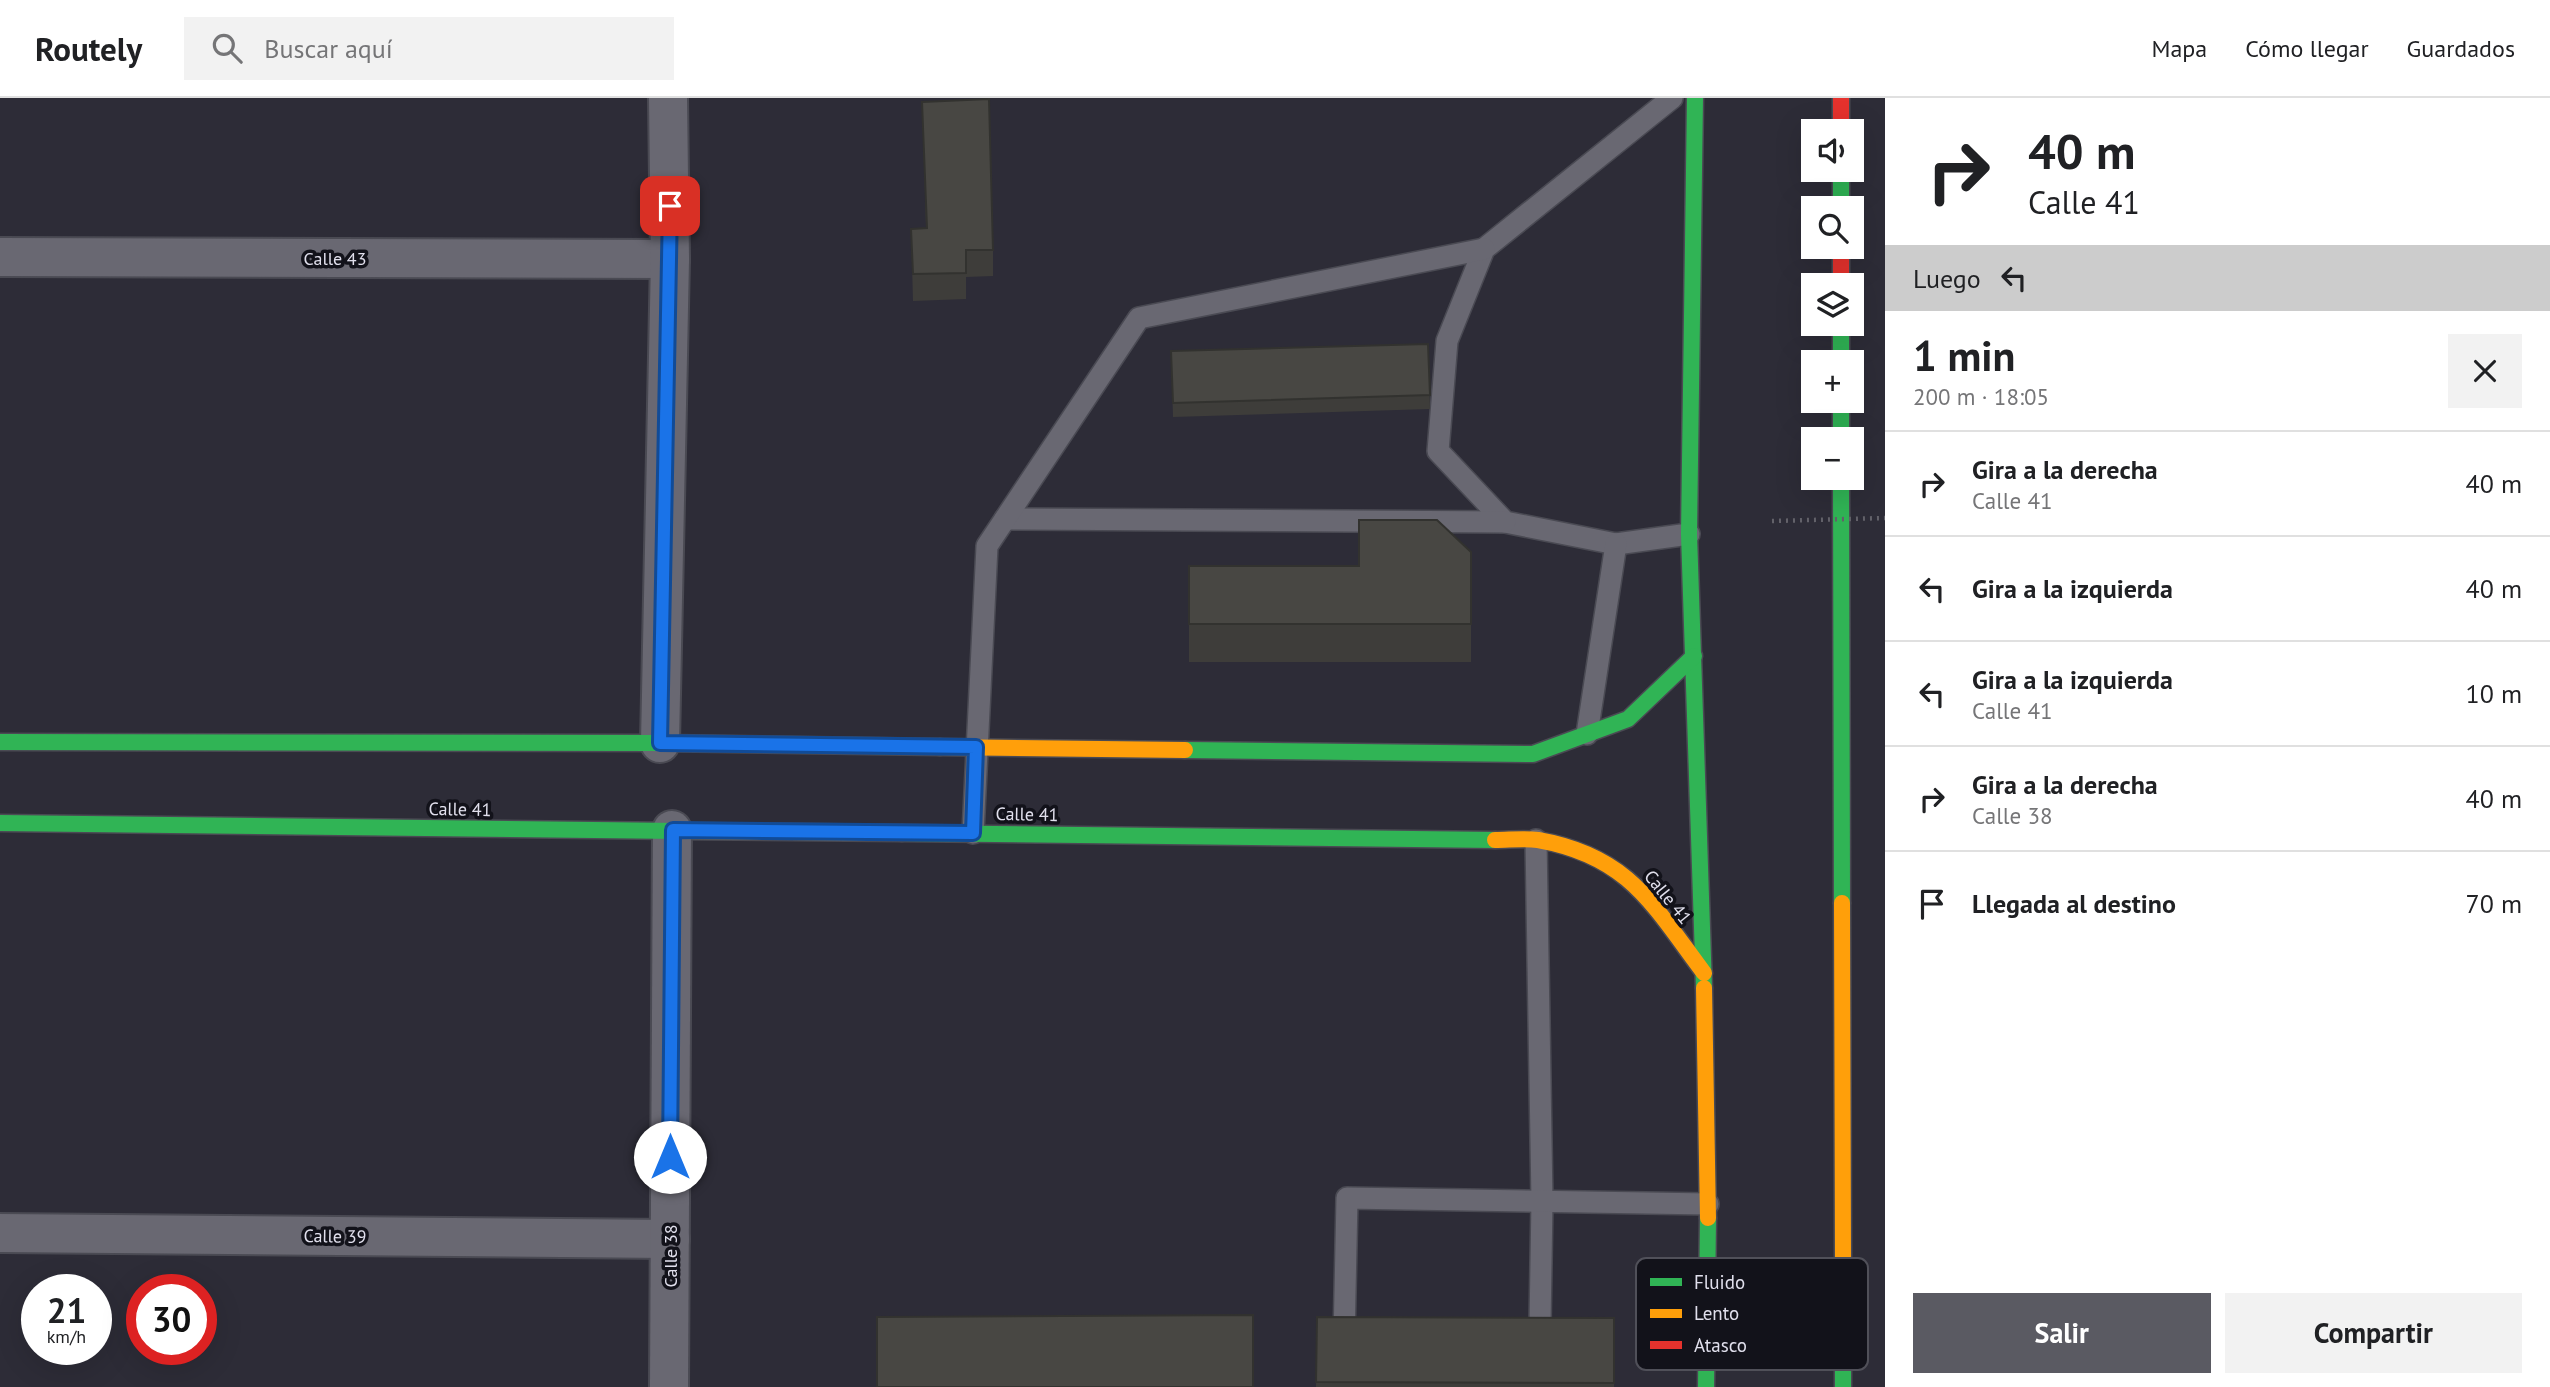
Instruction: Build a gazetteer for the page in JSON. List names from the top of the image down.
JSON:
{
  "streets": {
    "main road": ["Calle 41"],
    "street": ["Calle 43", "Calle 39", "Calle 38"]
  },
  "crossings": [
    ["Calle 41", "Calle 38"],
    ["Calle 39", "Calle 38"]
  ],
  "legend": ["Fluido", "Lento", "Atasco"],
  "page": {
    "header": "Routely",
    "search": "Buscar aquí",
    "nav": ["Mapa", "Cómo llegar", "Guardados"],
    "turn": ["40 m", "Calle 41"],
    "map_buttons": ["+", "−"],
    "then": "Luego",
    "heading": ["1 min", "200 m · 18:05"],
    "list": [
      {
        "name": "Gira a la derecha",
        "note": "Calle 41",
        "value": "40 m"
      },
      {
        "name": "Gira a la izquierda",
        "value": "40 m"
      },
      {
        "name": "Gira a la izquierda",
        "note": "Calle 41",
        "value": "10 m"
      },
      {
        "name": "Gira a la derecha",
        "note": "Calle 38",
        "value": "40 m"
      },
      {
        "name": "Llegada al destino",
        "value": "70 m"
      }
    ],
    "speed": "21 km/h",
    "limit": "30",
    "buttons": ["Salir", "Compartir"]
  }
}
